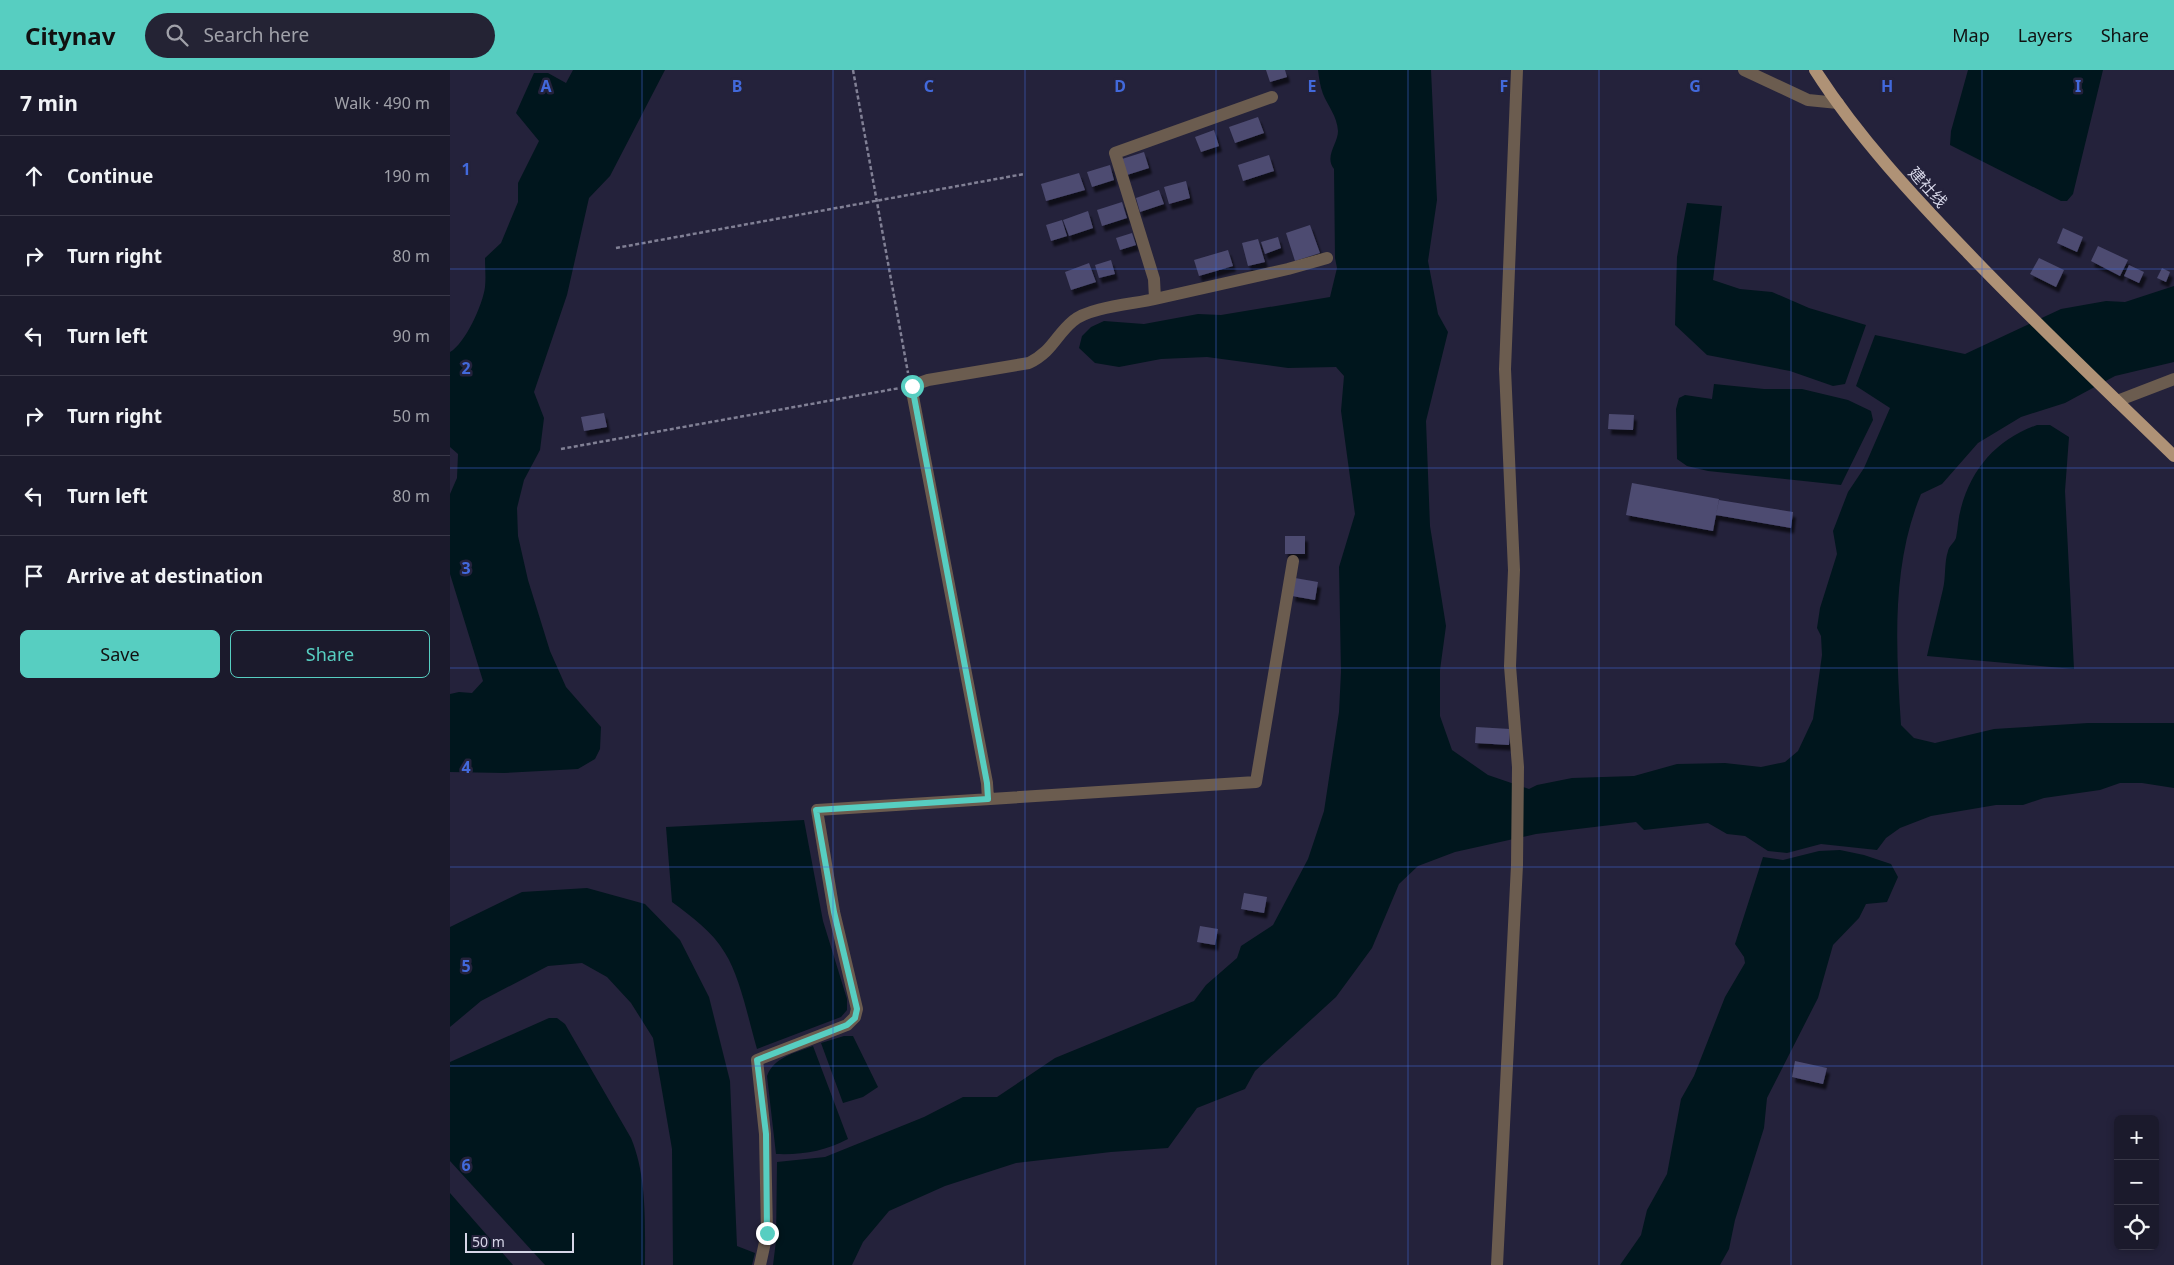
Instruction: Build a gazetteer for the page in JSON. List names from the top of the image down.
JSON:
{
  "streets": {
    "main road": ["建社线"]
  },
  "scale_bar": "50 m",
  "page": {
    "header": "Citynav",
    "search": "Search here",
    "nav": ["Map", "Layers", "Share"],
    "heading": ["7 min", "Walk · 490 m"],
    "list": [
      ["Continue", "190 m"],
      ["Turn right", "80 m"],
      ["Turn left", "90 m"],
      ["Turn right", "50 m"],
      ["Turn left", "80 m"],
      "Arrive at destination"
    ],
    "buttons": ["Save", "Share"],
    "map_buttons": ["+", "−"],
    "scale": "50 m"
  },
  "grid": {
    "columns": [
      "A",
      "B",
      "C",
      "D",
      "E",
      "F",
      "G",
      "H",
      "I"
    ],
    "rows": [
      "1",
      "2",
      "3",
      "4",
      "5",
      "6"
    ]
  }
}
